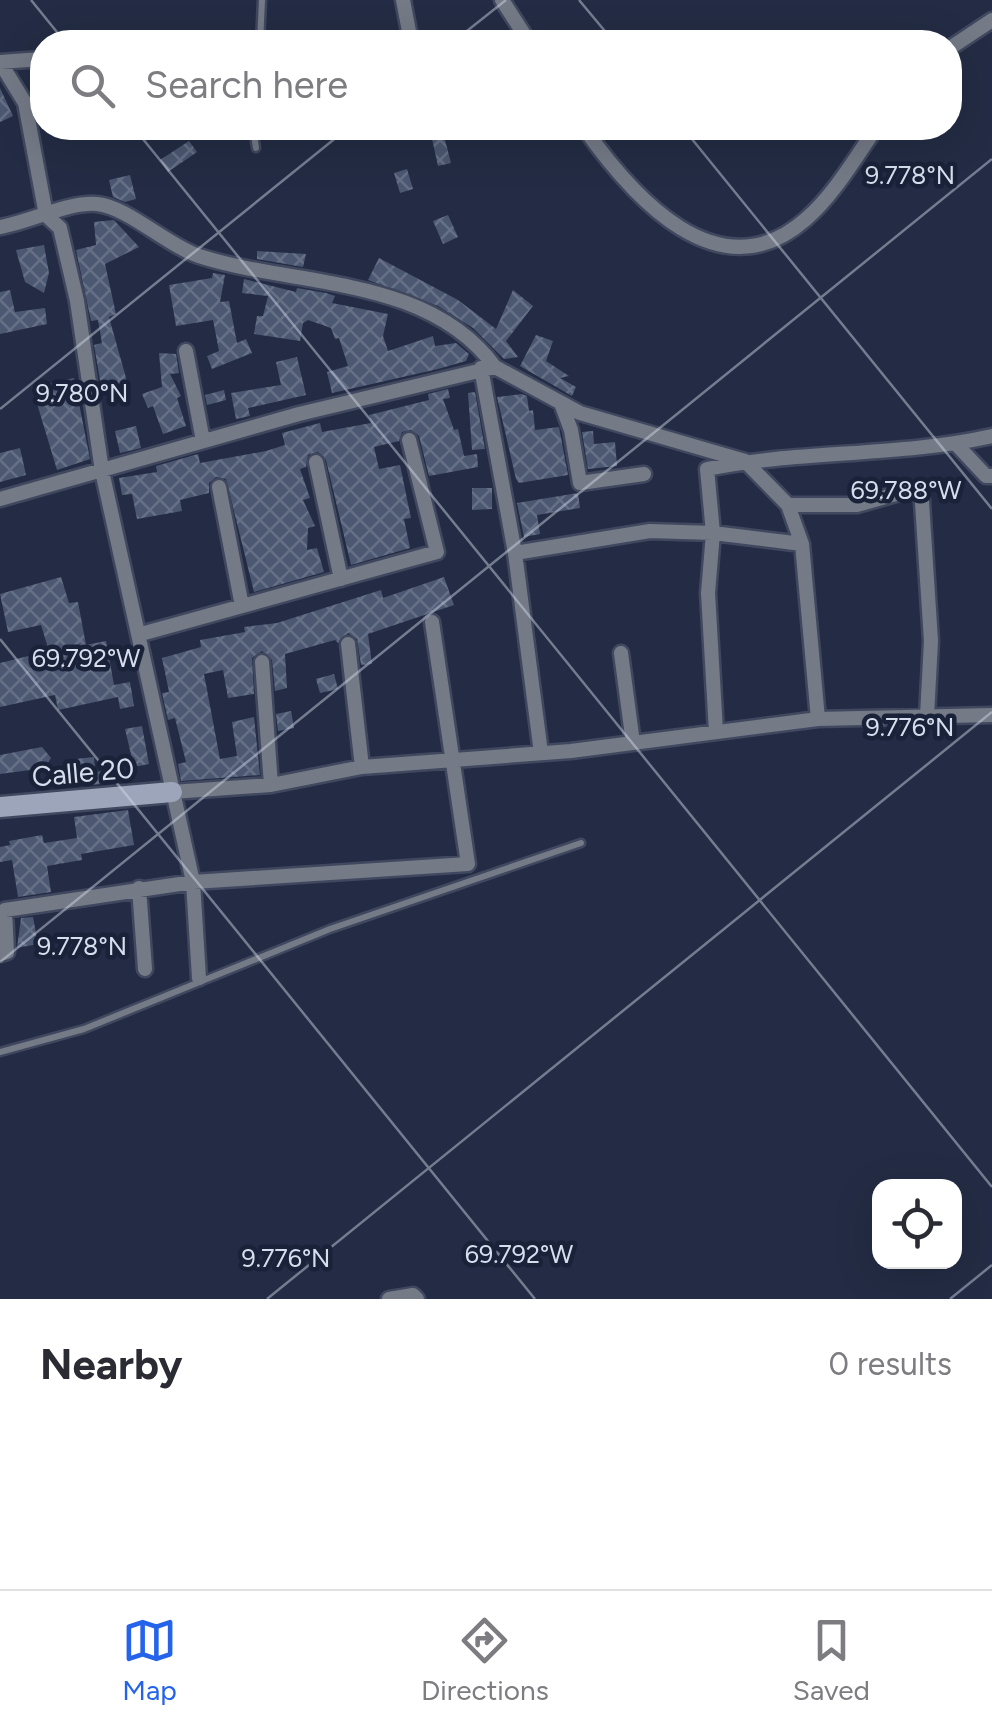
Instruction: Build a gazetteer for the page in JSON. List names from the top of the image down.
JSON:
{
  "streets": {
    "main road": ["Calle 20"]
  },
  "page": {
    "search": "Search here",
    "heading": ["Nearby", "0 results"],
    "nav": ["Map", "Directions", "Saved"]
  },
  "coordinates": [
    "9.778°N",
    "9.780°N",
    "69.788°W",
    "69.792°W",
    "9.776°N"
  ]
}
